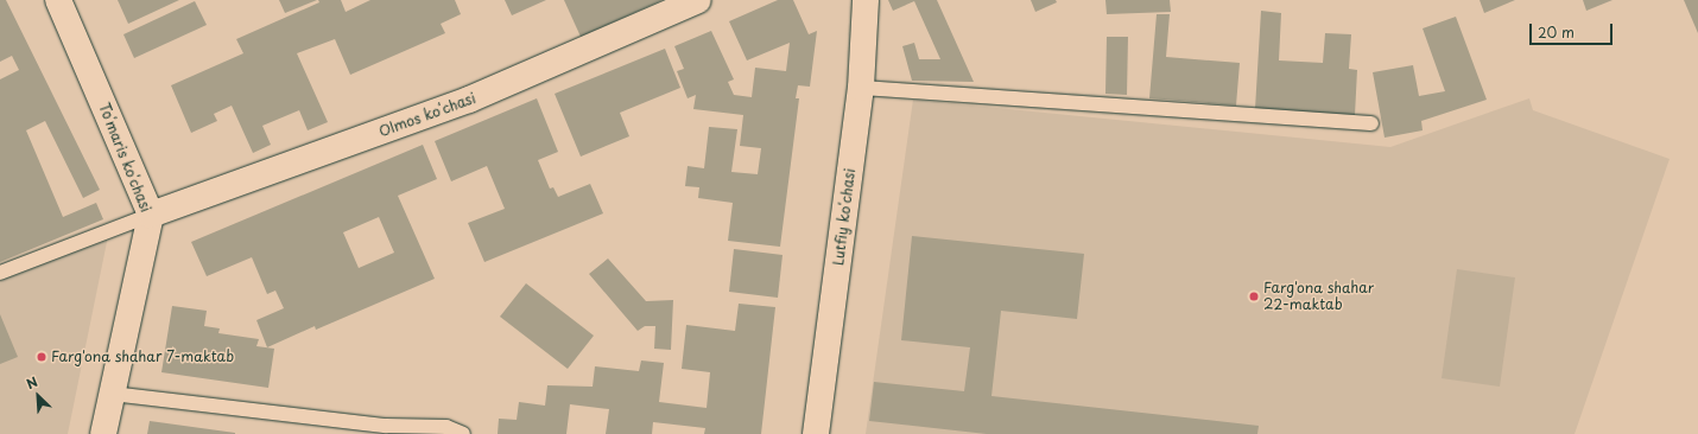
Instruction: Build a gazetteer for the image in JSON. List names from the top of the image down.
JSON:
{
  "streets": {
    "street": ["Olmos koʻchasi", "Toʻmaris koʻchasi", "Lutfiy koʻchasi"]
  },
  "crossings": [
    ["Olmos koʻchasi", "Toʻmaris koʻchasi"]
  ],
  "places": ["Farg'ona shahar 22-maktab", "Farg'ona shahar 7-maktab"],
  "scale_bar": "20 m",
  "north": "top left"
}
